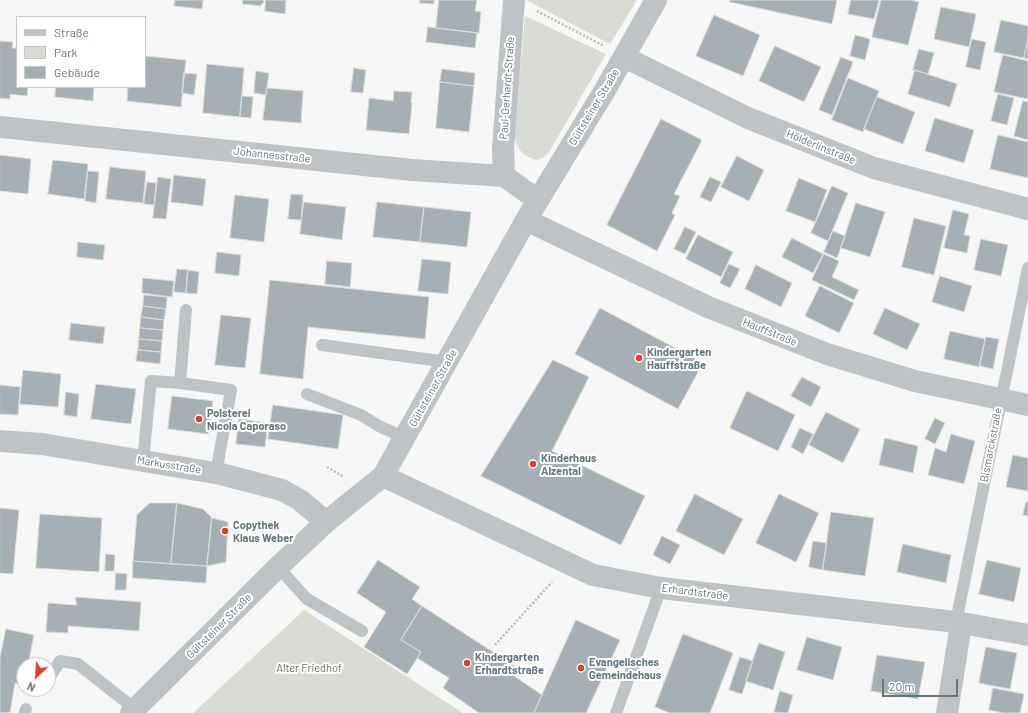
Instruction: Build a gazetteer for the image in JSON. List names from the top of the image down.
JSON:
{
  "streets": {
    "street": [
      "Paul-Gerhardt-Straße",
      "Gültsteiner Straße",
      "Hölderlinstraße",
      "Johannesstraße",
      "Hauffstraße",
      "Bismarckstraße",
      "Markusstraße",
      "Erhardtstraße"
    ]
  },
  "crossings": [
    ["Paul-Gerhardt-Straße", "Johannesstraße"],
    ["Gültsteiner Straße", "Hölderlinstraße"],
    ["Gültsteiner Straße", "Hauffstraße"],
    ["Gültsteiner Straße", "Markusstraße"],
    ["Gültsteiner Straße", "Erhardtstraße"],
    ["Hauffstraße", "Bismarckstraße"],
    ["Bismarckstraße", "Erhardtstraße"]
  ],
  "parks": ["Alter Friedhof"],
  "places": [
    "Kindergarten Hauffstraße",
    "Polsterei Nicola Caporaso",
    "Kinderhaus Alzental",
    "Copythek Klaus Weber",
    "Kindergarten Erhardtstraße",
    "Evangelisches Gemeindehaus"
  ],
  "legend": ["Straße", "Park", "Gebäude"],
  "scale_bar": "20 m",
  "north": "bottom left"
}
